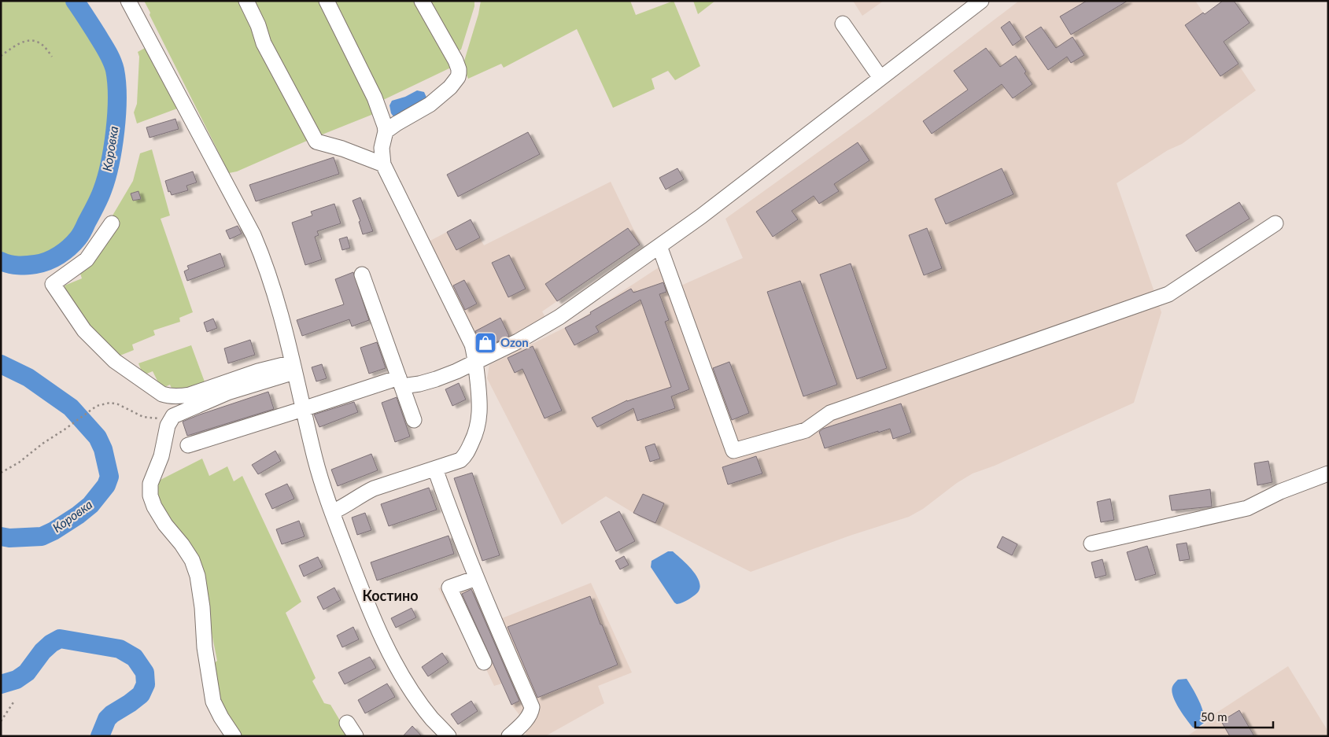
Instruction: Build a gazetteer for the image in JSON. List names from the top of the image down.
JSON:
{
  "districts": ["Костино"],
  "water": ["Коровка"],
  "places": {
    "shop": ["Ozon"]
  },
  "scale_bar": "50 m"
}
